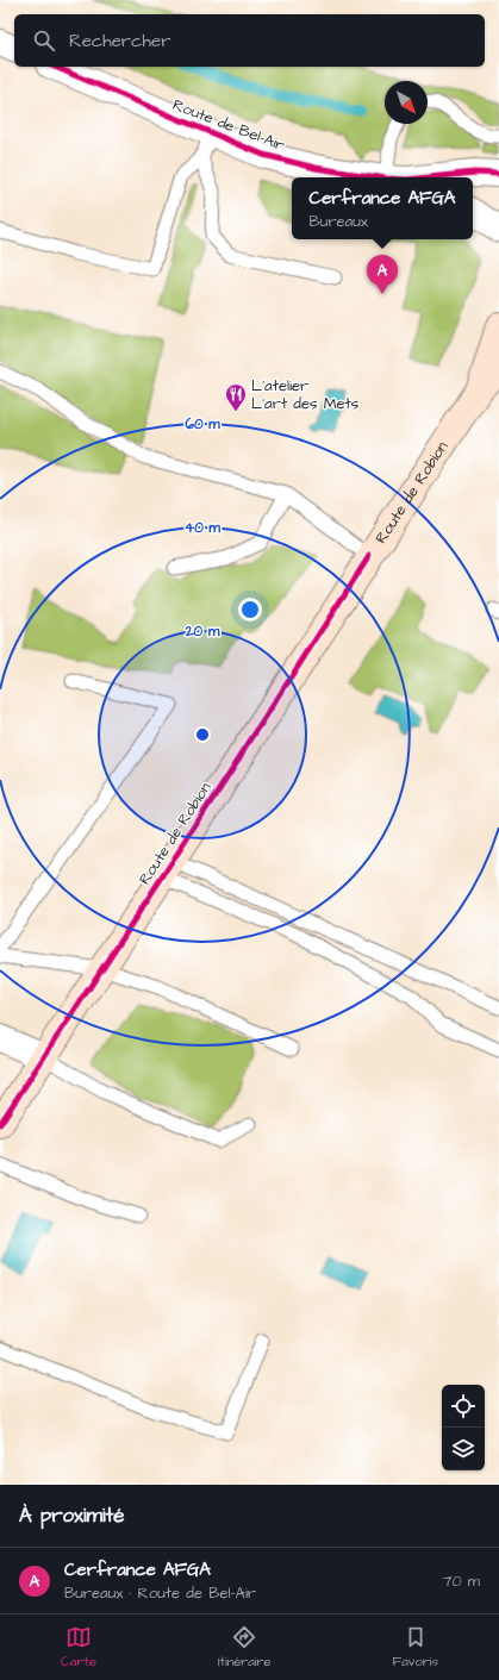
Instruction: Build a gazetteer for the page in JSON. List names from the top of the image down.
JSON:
{
  "streets": {
    "main road": ["Route de Robion"],
    "street": ["Route de Bel-Air"]
  },
  "places": {
    "restaurant": ["L’atelier L’art des Mets"]
  },
  "north": "bottom right",
  "page": {
    "search": "Rechercher",
    "popup": ["Cerfrance AFGA", "Bureaux"],
    "pins": "A",
    "heading": "À proximité",
    "list": [
      {
        "mark": "A",
        "name": "Cerfrance AFGA",
        "note": "Bureaux · Route de Bel-Air",
        "value": "70 m"
      }
    ],
    "nav": ["Carte", "Itinéraire", "Favoris"]
  },
  "rings": ["60 m", "40 m", "20 m"]
}
